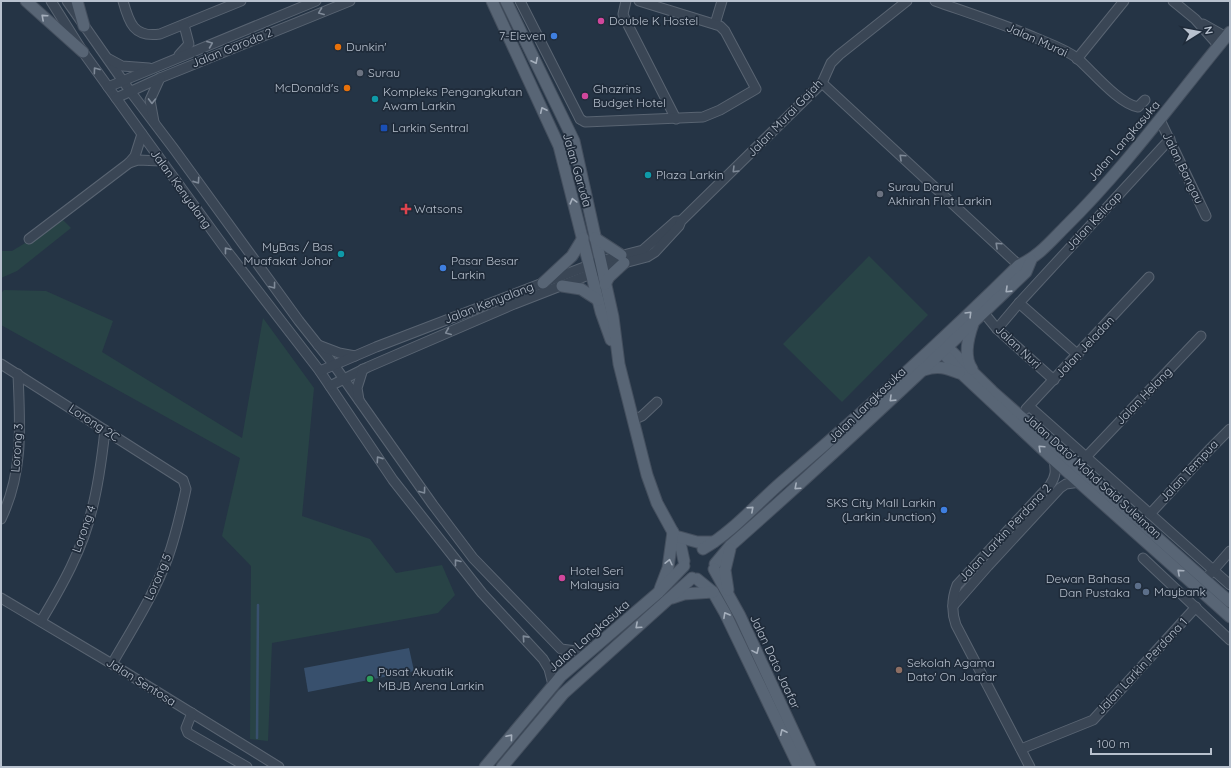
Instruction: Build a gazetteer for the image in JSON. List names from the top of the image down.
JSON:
{
  "streets": {
    "main road": [
      "Jalan Langkasuka",
      "Jalan Garuda",
      "Jalan Dato' Mohd Said Suleiman",
      "Jalan Dato Jaafar"
    ],
    "street": [
      "Jalan Murai",
      "Jalan Garoda 2",
      "Jalan Murai Gajah",
      "Jalan Bangau",
      "Jalan Kenyalang",
      "Jalan Kelicap",
      "Jalan Nuri",
      "Jalan Jeladan",
      "Jalan Helang",
      "Lorong 2C",
      "Lorong 3",
      "Jalan Tempua",
      "Lorong 4",
      "Jalan Larkin Perdana 2",
      "Lorong 5",
      "Jalan Larkin Perdana 1",
      "Jalan Sentosa"
    ]
  },
  "crossings": [
    ["Jalan Garoda 2", "Jalan Kenyalang"],
    ["Jalan Murai Gajah", "Jalan Garuda"],
    ["Jalan Murai Gajah", "Jalan Kenyalang"],
    ["Jalan Langkasuka", "Jalan Bangau"],
    ["Jalan Langkasuka", "Jalan Garuda"],
    ["Jalan Langkasuka", "Jalan Nuri"],
    ["Jalan Langkasuka", "Jalan Dato' Mohd Said Suleiman"],
    ["Jalan Langkasuka", "Jalan Dato Jaafar"],
    ["Jalan Bangau", "Jalan Kelicap"],
    ["Jalan Garuda", "Jalan Kenyalang"],
    ["Jalan Garuda", "Jalan Dato Jaafar"],
    ["Jalan Kelicap", "Jalan Nuri"],
    ["Jalan Nuri", "Jalan Jeladan"],
    ["Jalan Jeladan", "Jalan Dato' Mohd Said Suleiman"],
    ["Lorong 2C", "Lorong 3"],
    ["Lorong 2C", "Lorong 4"],
    ["Lorong 2C", "Lorong 5"],
    ["Jalan Dato' Mohd Said Suleiman", "Jalan Larkin Perdana 2"],
    ["Lorong 4", "Jalan Sentosa"],
    ["Jalan Larkin Perdana 2", "Jalan Larkin Perdana 1"],
    ["Lorong 5", "Jalan Sentosa"]
  ],
  "one_way": ["Jalan Murai Gajah"],
  "places": {
    "other": [
      "Double K Hostel",
      "7-Eleven",
      "Dunkin'",
      "Surau",
      "McDonald's",
      "Ghazrins Budget Hotel",
      "Kompleks Pengangkutan Awam Larkin",
      "Plaza Larkin",
      "Surau Darul Akhirah Flat Larkin",
      "MyBas / Bas Muafakat Johor",
      "Pasar Besar Larkin",
      "SKS City Mall Larkin (Larkin Junction)",
      "Hotel Seri Malaysia",
      "Dewan Bahasa Dan Pustaka",
      "Maybank",
      "Sekolah Agama Dato' On Jaafar",
      "Pusat Akuatik MBJB Arena Larkin"
    ],
    "transit": ["Larkin Sentral"],
    "health": ["Watsons"]
  },
  "scale_bar": "100 m",
  "north": "right"
}
